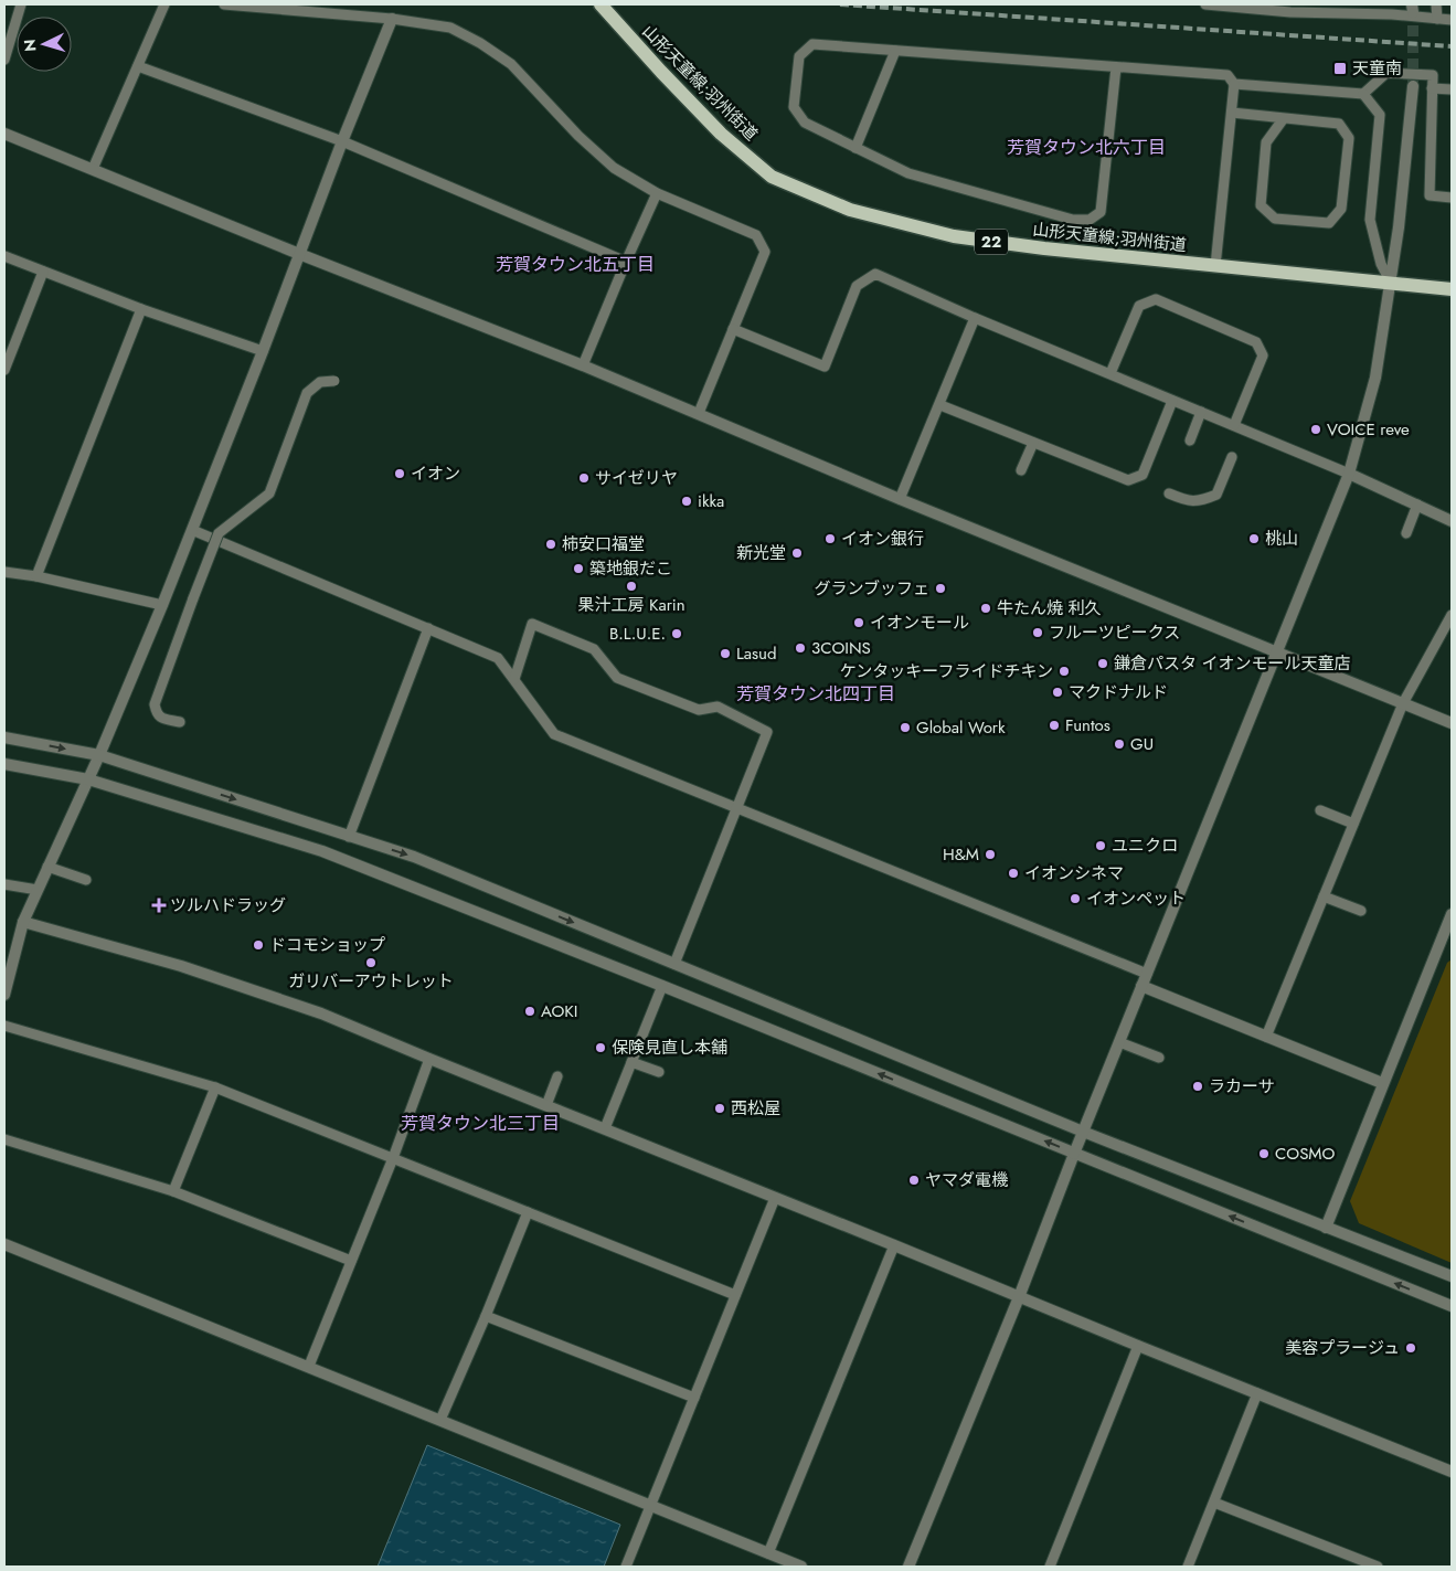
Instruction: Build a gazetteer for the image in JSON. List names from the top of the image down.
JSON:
{
  "streets": {
    "main road": ["山形天童線;羽州街道", "22"]
  },
  "districts": [
    "芳賀タウン北六丁目",
    "芳賀タウン北五丁目",
    "芳賀タウン北四丁目",
    "芳賀タウン北三丁目"
  ],
  "places": {
    "transit": ["天童南"],
    "other": [
      "VOICE reve",
      "イオン",
      "サイゼリヤ",
      "ikka",
      "イオン銀行",
      "桃山",
      "柿安口福堂",
      "新光堂",
      "築地銀だこ",
      "果汁工房 Karin",
      "グランブッフェ",
      "牛たん焼 利久",
      "イオンモール",
      "フルーツピークス",
      "B.L.U.E.",
      "3COINS",
      "Lasud",
      "鎌倉パスタ イオンモール天童店",
      "ケンタッキーフライドチキン",
      "マクドナルド",
      "Funtos",
      "Global Work",
      "GU",
      "ユニクロ",
      "H&M",
      "イオンシネマ",
      "イオンペット",
      "ドコモショップ",
      "ガリバーアウトレット",
      "AOKI",
      "保険見直し本舗",
      "ラカーサ",
      "西松屋",
      "COSMO",
      "ヤマダ電機",
      "美容プラージュ"
    ],
    "health": ["ツルハドラッグ"]
  },
  "north": "left"
}
